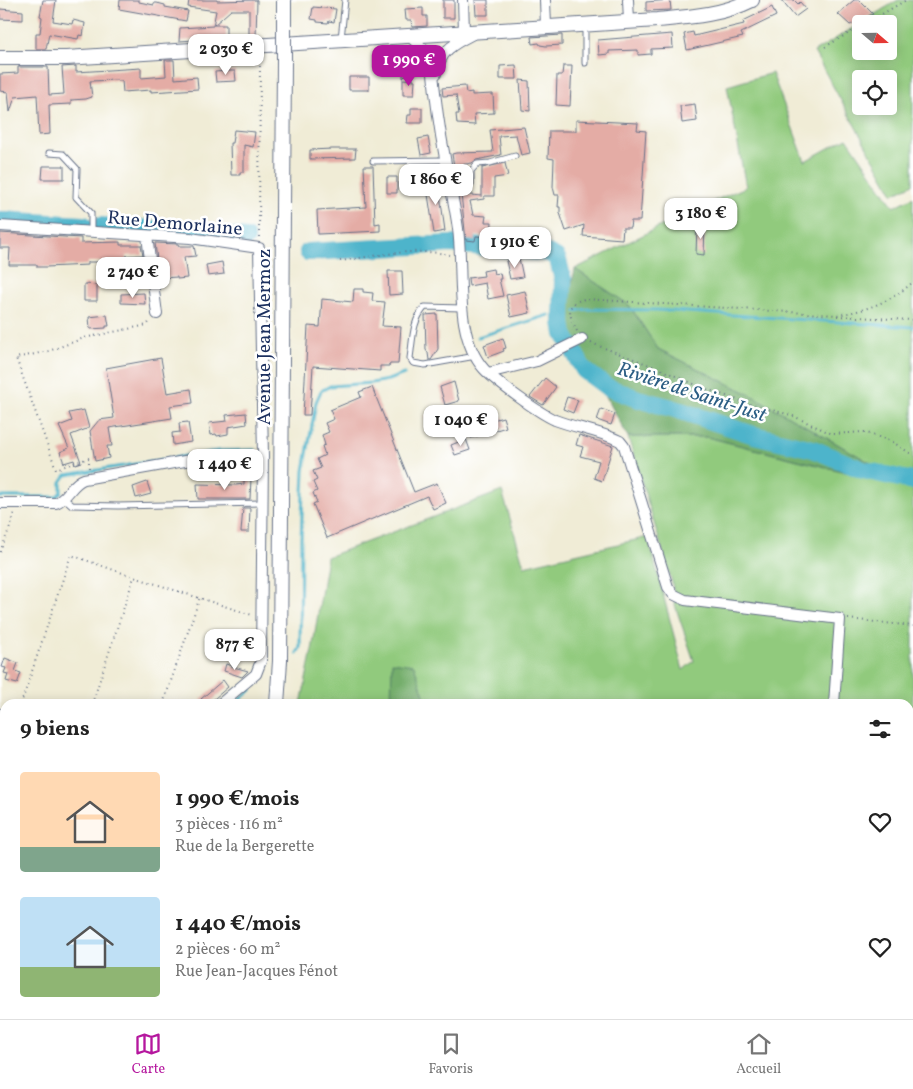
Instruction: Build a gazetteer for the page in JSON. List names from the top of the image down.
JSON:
{
  "streets": {
    "street": ["Rue Demorlaine", "Avenue Jean Mermoz"]
  },
  "water": ["Rivière de Saint-Just"],
  "north": "right",
  "page": {
    "price": [
      "2 030 €",
      "1 990 €",
      "1 860 €",
      "3 180 €",
      "1 910 €",
      "2 740 €",
      "1 040 €",
      "1 440 €",
      "877 €"
    ],
    "heading": "9 biens",
    "list": [
      {
        "name": "1 990 €/mois",
        "note": "3 pièces · 116 m² · Rue de la Bergerette"
      },
      {
        "name": "1 440 €/mois",
        "note": "2 pièces · 60 m² · Rue Jean-Jacques Fénot"
      }
    ],
    "tabs": ["Carte", "Favoris", "Accueil"]
  }
}
